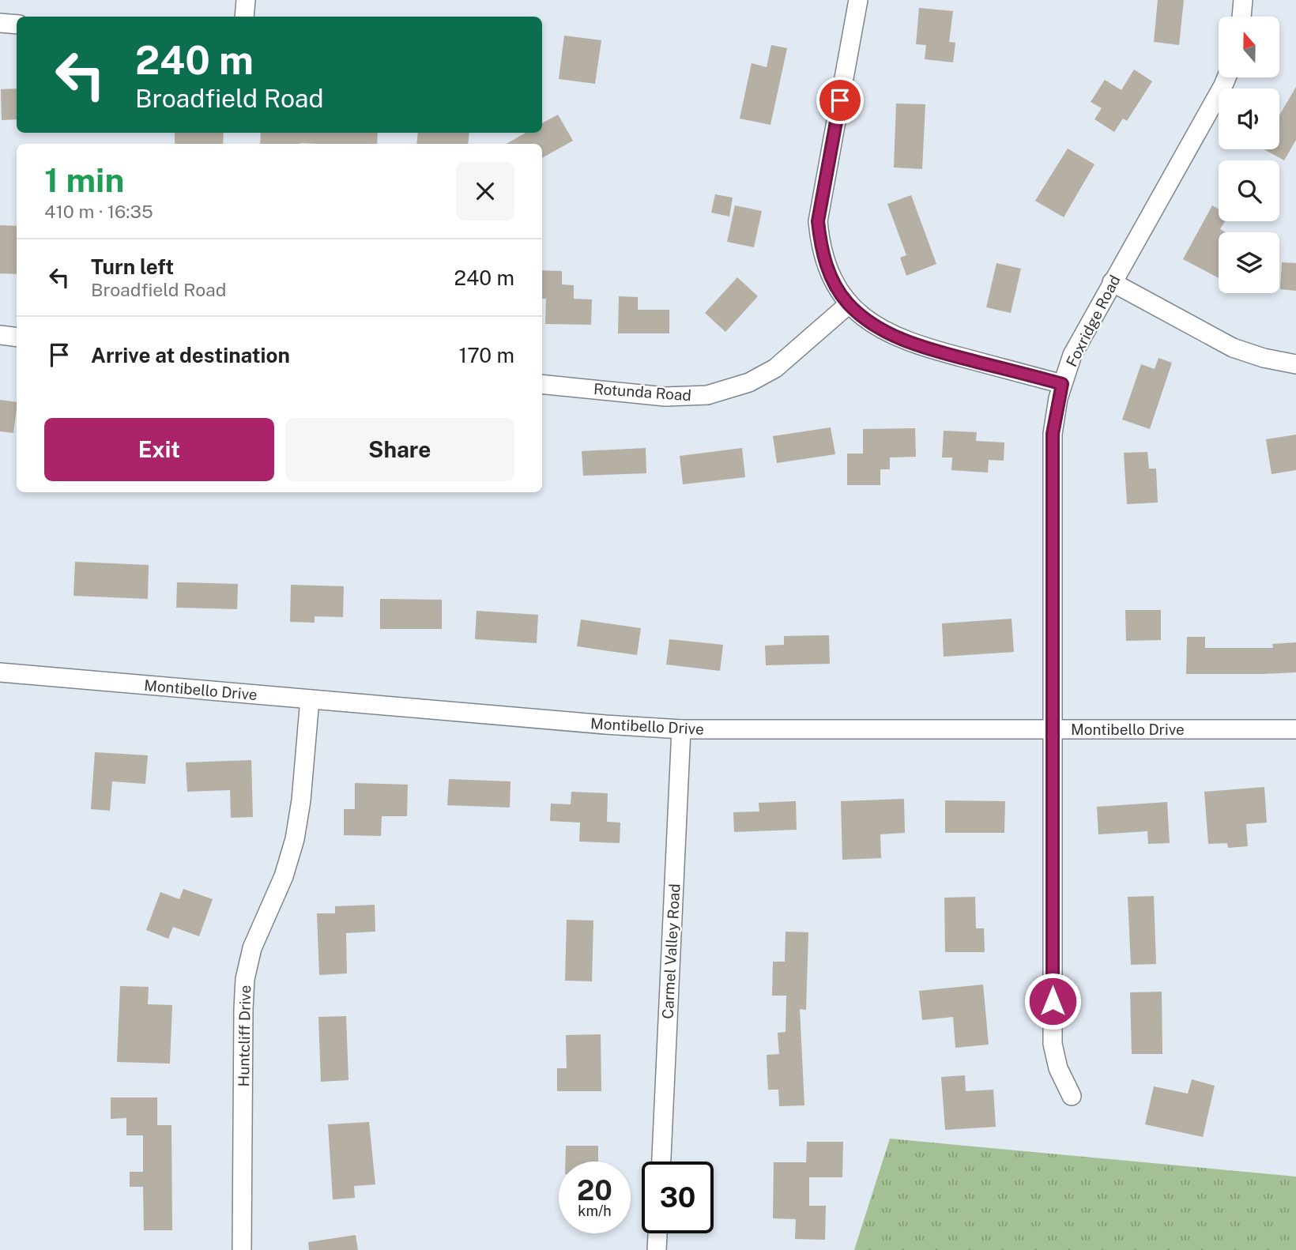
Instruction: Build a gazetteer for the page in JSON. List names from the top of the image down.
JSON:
{
  "streets": {
    "street": [
      "Foxridge Road",
      "Rotunda Road",
      "Montibello Drive",
      "Carmel Valley Road",
      "Huntcliff Drive"
    ]
  },
  "crossings": [
    ["Foxridge Road", "Montibello Drive"],
    ["Montibello Drive", "Carmel Valley Road"],
    ["Montibello Drive", "Huntcliff Drive"]
  ],
  "north": "top",
  "page": {
    "turn": ["240 m", "Broadfield Road"],
    "heading": ["1 min", "410 m · 16:35"],
    "list": [
      {
        "name": "Turn left",
        "note": "Broadfield Road",
        "value": "240 m"
      },
      {
        "name": "Arrive at destination",
        "value": "170 m"
      }
    ],
    "buttons": ["Exit", "Share"],
    "speed": "20 km/h",
    "limit": "30"
  }
}
